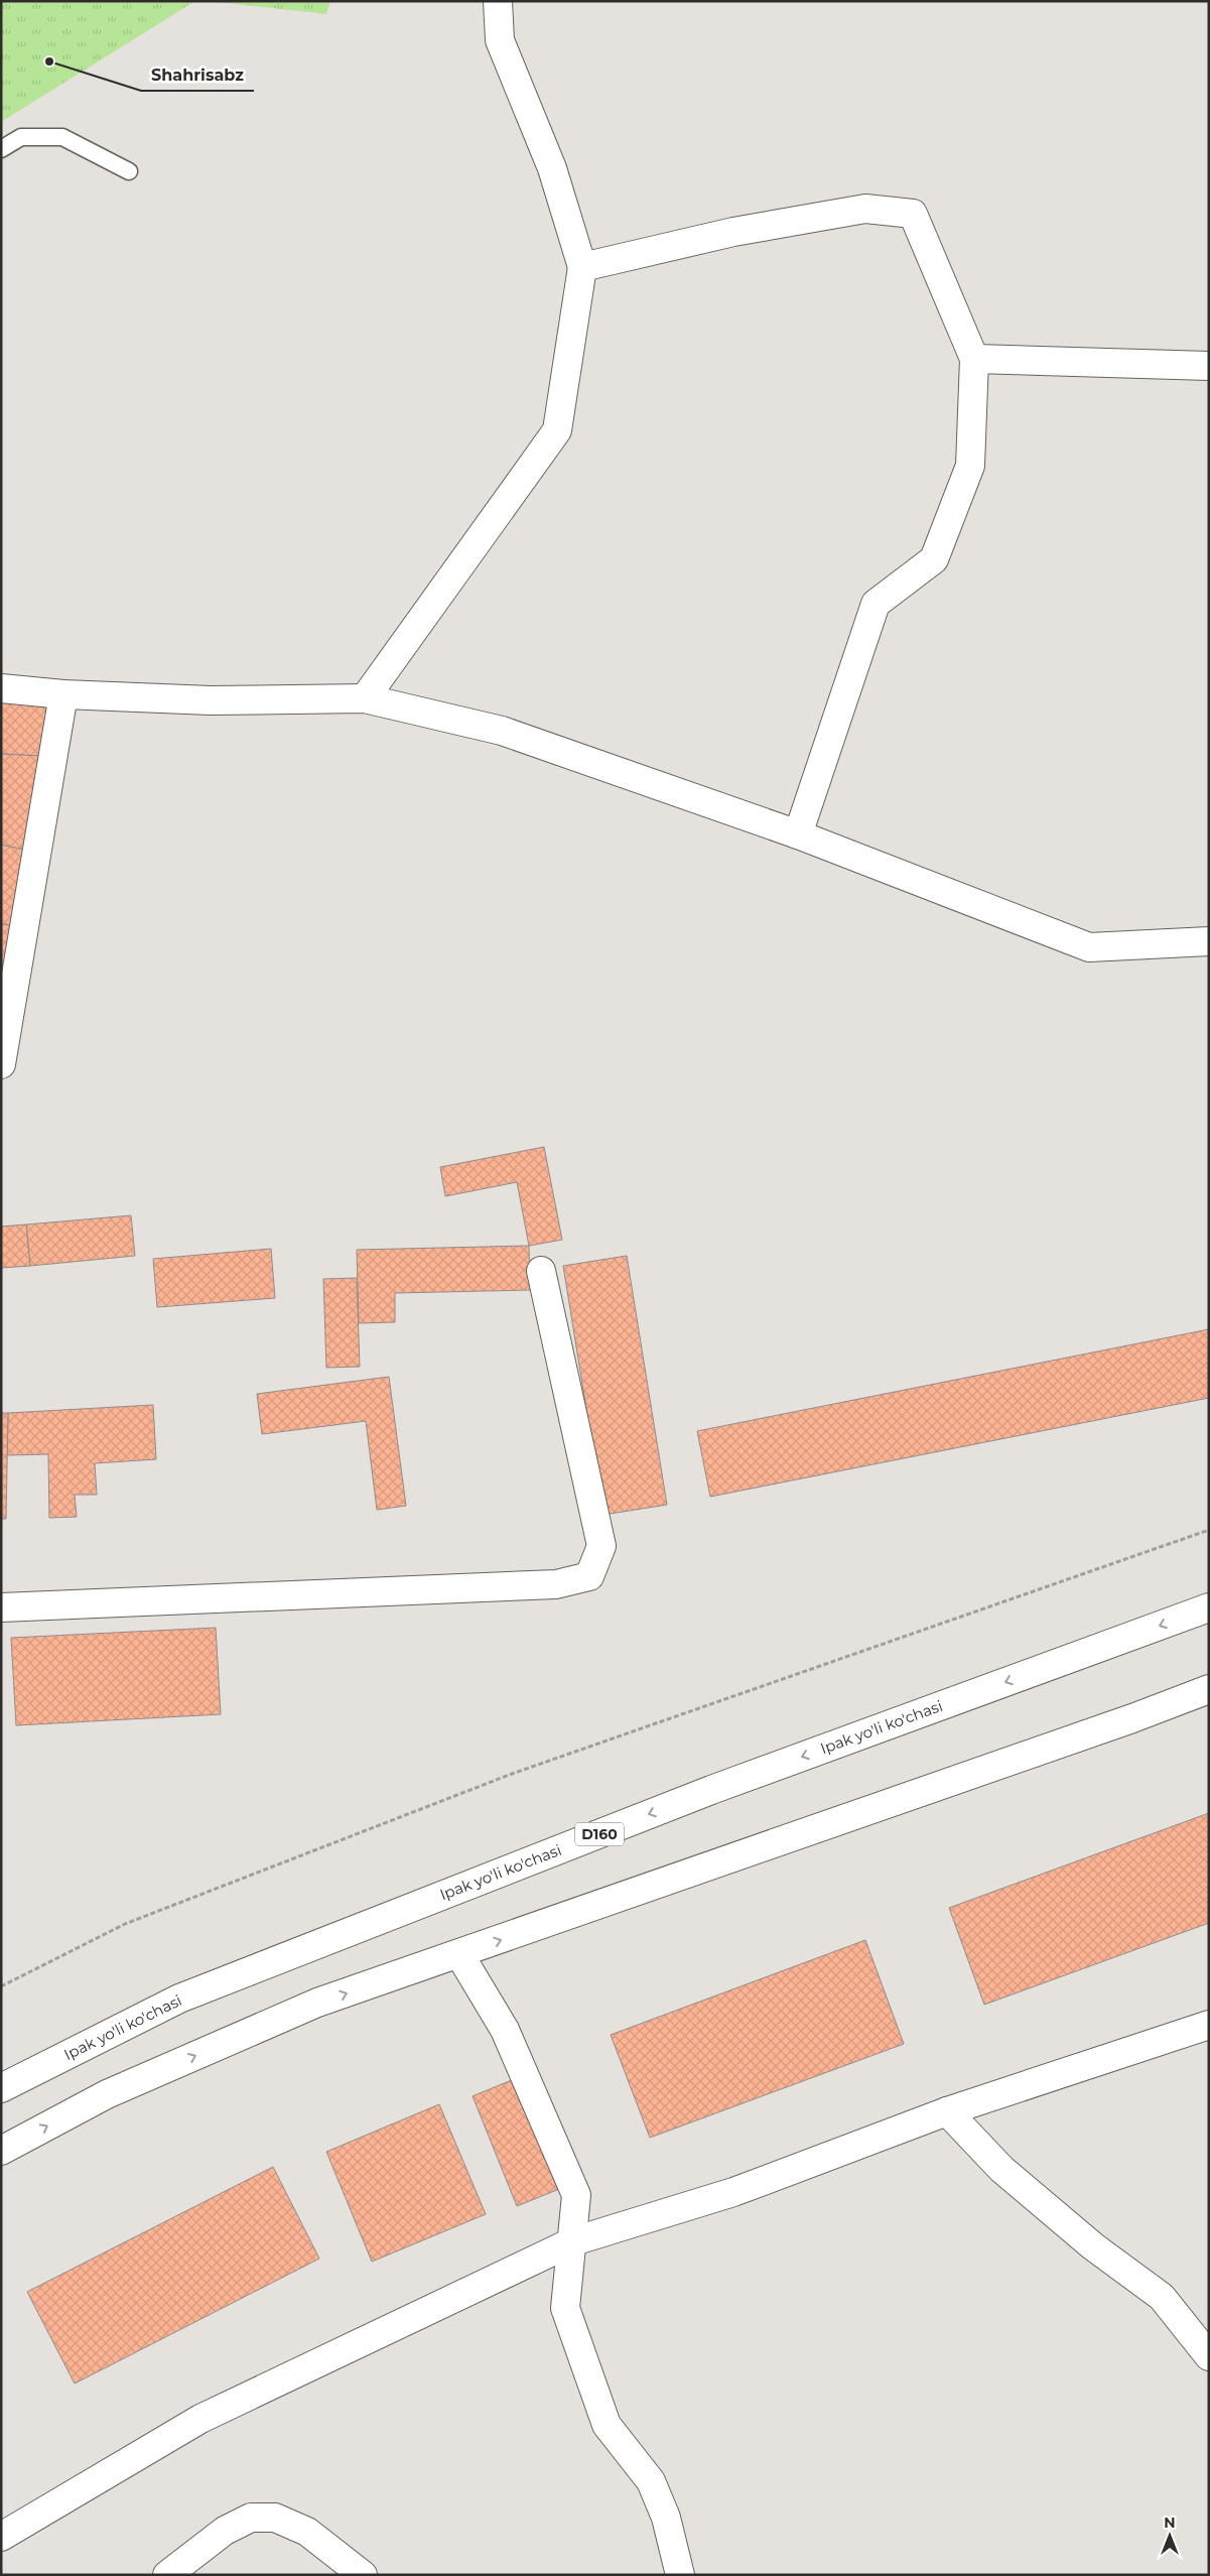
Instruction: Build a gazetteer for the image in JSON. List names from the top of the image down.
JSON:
{
  "streets": {
    "street": ["Ipak yo'li ko'chasi", "D160"]
  },
  "places": ["Shahrisabz"],
  "north": "top"
}
